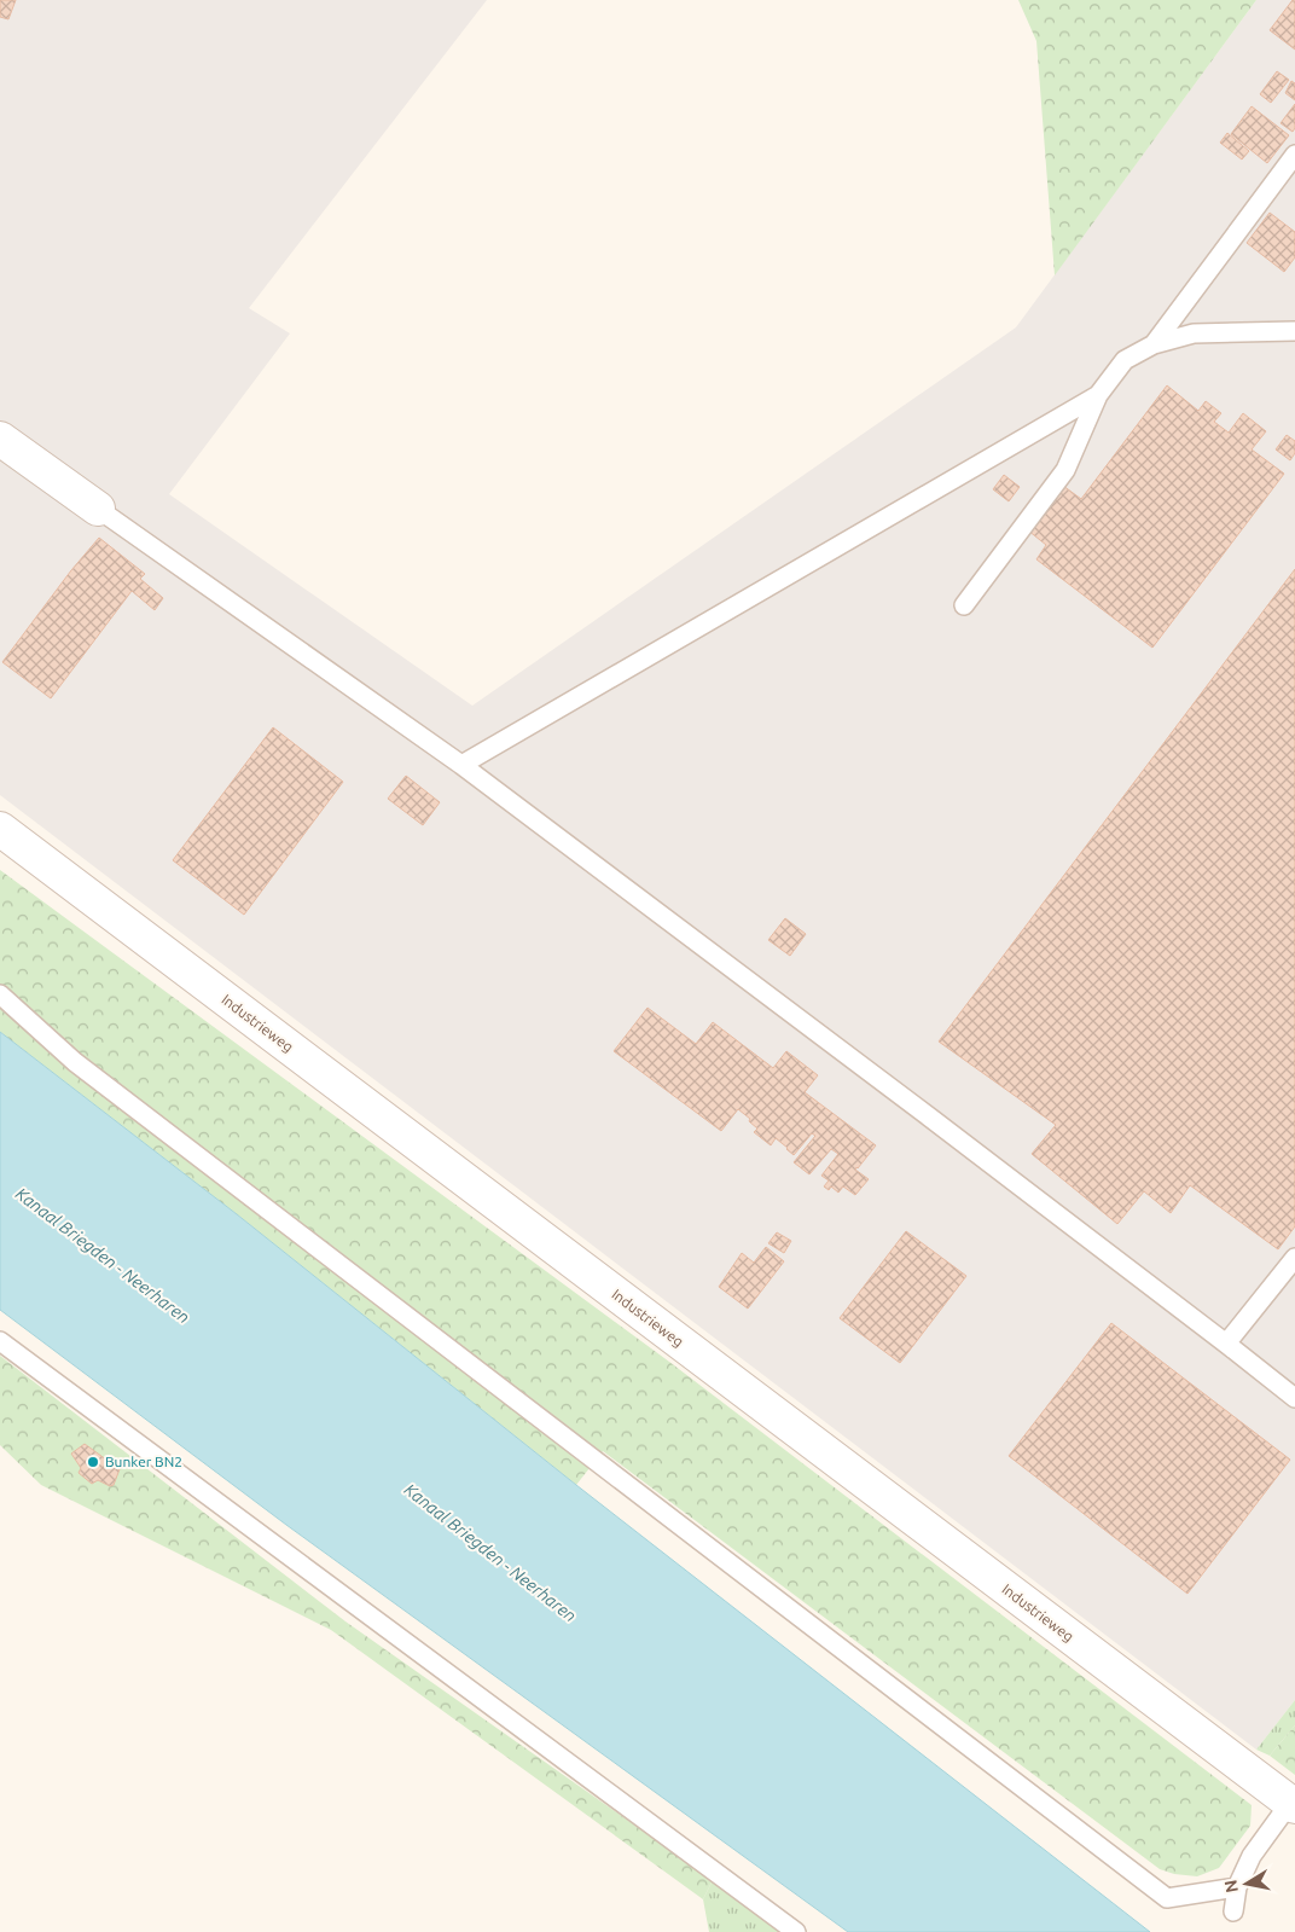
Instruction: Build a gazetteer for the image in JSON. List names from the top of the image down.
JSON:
{
  "streets": {
    "street": ["Industrieweg"]
  },
  "water": ["Kanaal Briegden - Neerharen"],
  "places": ["Bunker BN2"],
  "north": "left"
}
